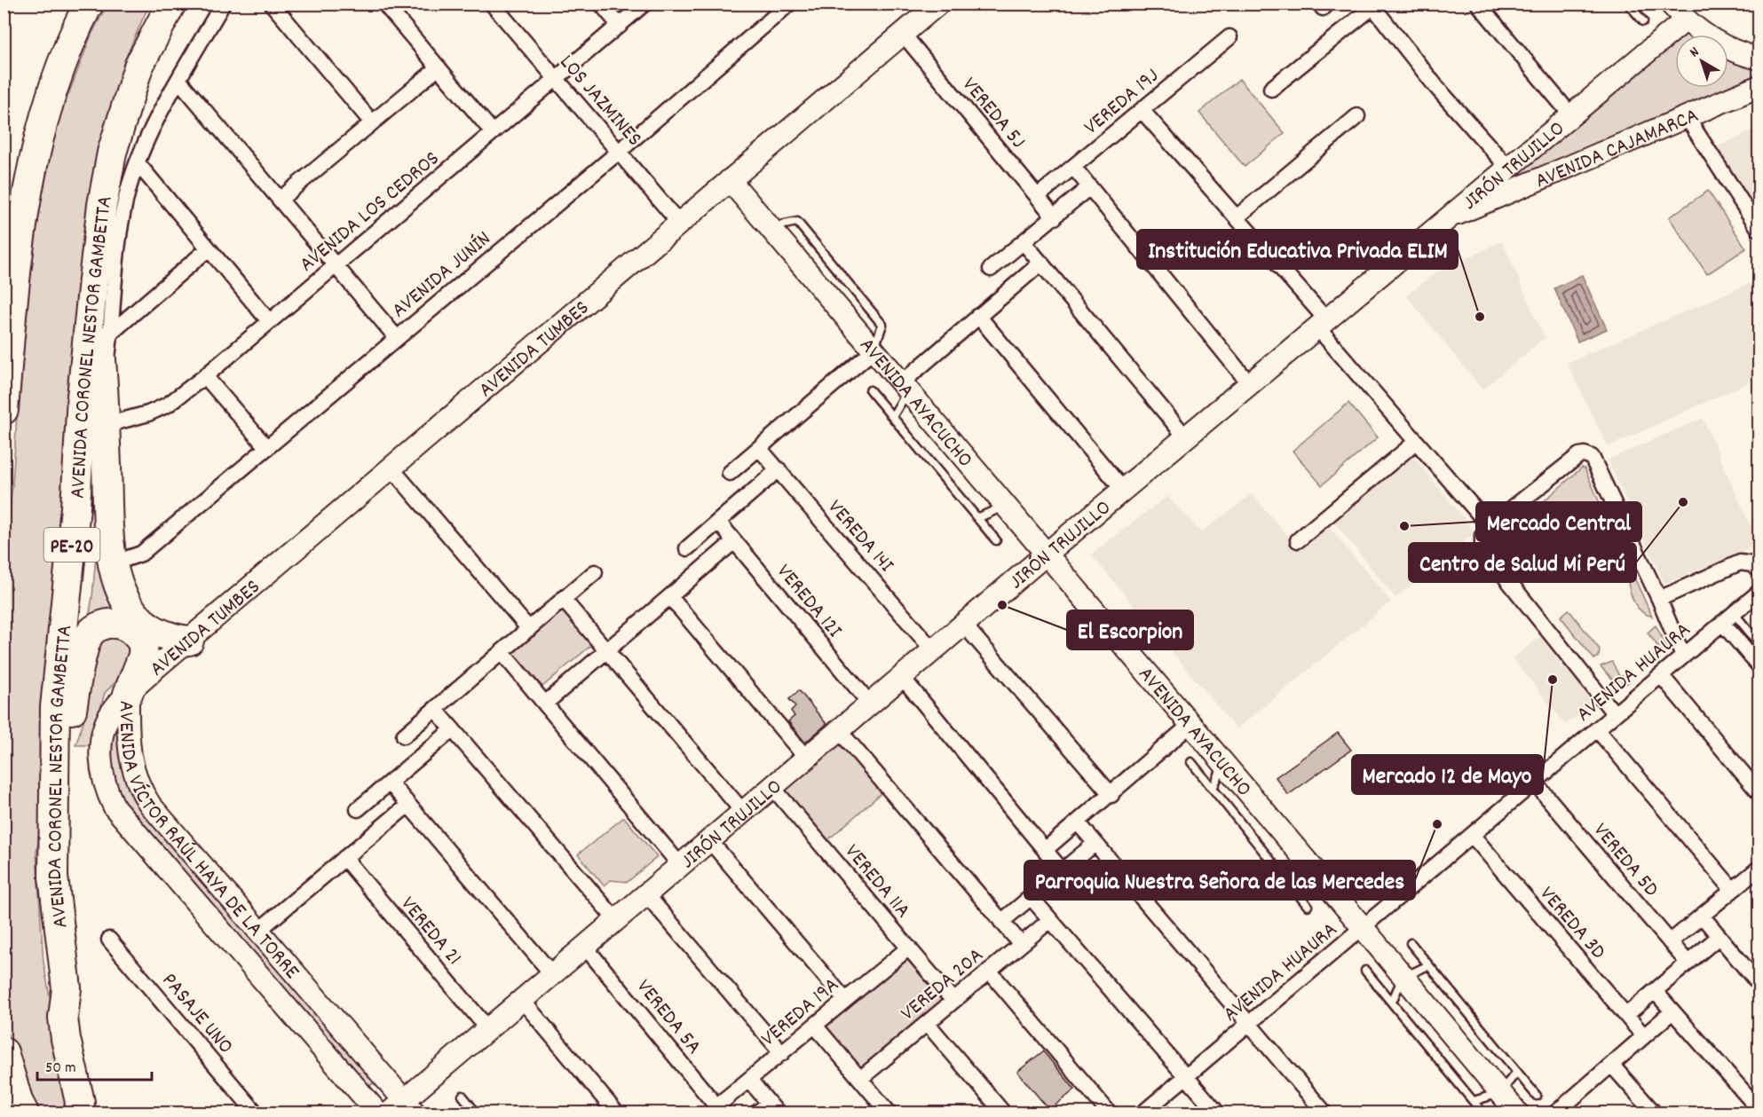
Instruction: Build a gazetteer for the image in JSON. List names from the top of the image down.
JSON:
{
  "streets": {
    "highway": ["AVENIDA CORONEL NESTOR GAMBETTA", "PE-20"],
    "street": [
      "LOS JAZMINES",
      "VEREDA 19J",
      "VEREDA 5J",
      "AVENIDA CAJAMARCA",
      "JIRÓN TRUJILLO",
      "AVENIDA LOS CEDROS",
      "AVENIDA JUNÍN",
      "AVENIDA TUMBES",
      "AVENIDA AYACUCHO",
      "VEREDA 14I",
      "VEREDA 12I",
      "AVENIDA HUAURA",
      "AVENIDA VÍCTOR RAÚL HAYA DE LA TORRE",
      "VEREDA 5D",
      "VEREDA 11A",
      "VEREDA 3D",
      "VEREDA 21",
      "VEREDA 20A",
      "VEREDA 19A",
      "PASAJE UNO",
      "VEREDA 5A"
    ]
  },
  "crossings": [
    ["LOS JAZMINES", "AVENIDA LOS CEDROS"],
    ["LOS JAZMINES", "AVENIDA JUNÍN"],
    ["LOS JAZMINES", "AVENIDA TUMBES"],
    ["VEREDA 19J", "VEREDA 5J"],
    ["VEREDA 5J", "AVENIDA TUMBES"],
    ["AVENIDA CAJAMARCA", "JIRÓN TRUJILLO"],
    ["JIRÓN TRUJILLO", "AVENIDA AYACUCHO"],
    ["JIRÓN TRUJILLO", "VEREDA 14I"],
    ["JIRÓN TRUJILLO", "VEREDA 12I"],
    ["JIRÓN TRUJILLO", "AVENIDA VÍCTOR RAÚL HAYA DE LA TORRE"],
    ["JIRÓN TRUJILLO", "VEREDA 11A"],
    ["JIRÓN TRUJILLO", "VEREDA 21"],
    ["JIRÓN TRUJILLO", "VEREDA 5A"],
    ["AVENIDA TUMBES", "AVENIDA AYACUCHO"],
    ["AVENIDA TUMBES", "AVENIDA VÍCTOR RAÚL HAYA DE LA TORRE"],
    ["AVENIDA AYACUCHO", "AVENIDA HUAURA"],
    ["AVENIDA HUAURA", "VEREDA 5D"],
    ["AVENIDA HUAURA", "VEREDA 3D"],
    ["VEREDA 11A", "VEREDA 20A"],
    ["VEREDA 11A", "VEREDA 19A"],
    ["VEREDA 19A", "VEREDA 5A"]
  ],
  "places": [
    "Institución Educativa Privada ELIM",
    "Centro de Salud Mi Perú",
    "Mercado Central",
    "El Escorpion",
    "Mercado 12 de Mayo",
    "Parroquia Nuestra Señora de las Mercedes"
  ],
  "scale_bar": "50 m",
  "north": "top left"
}
